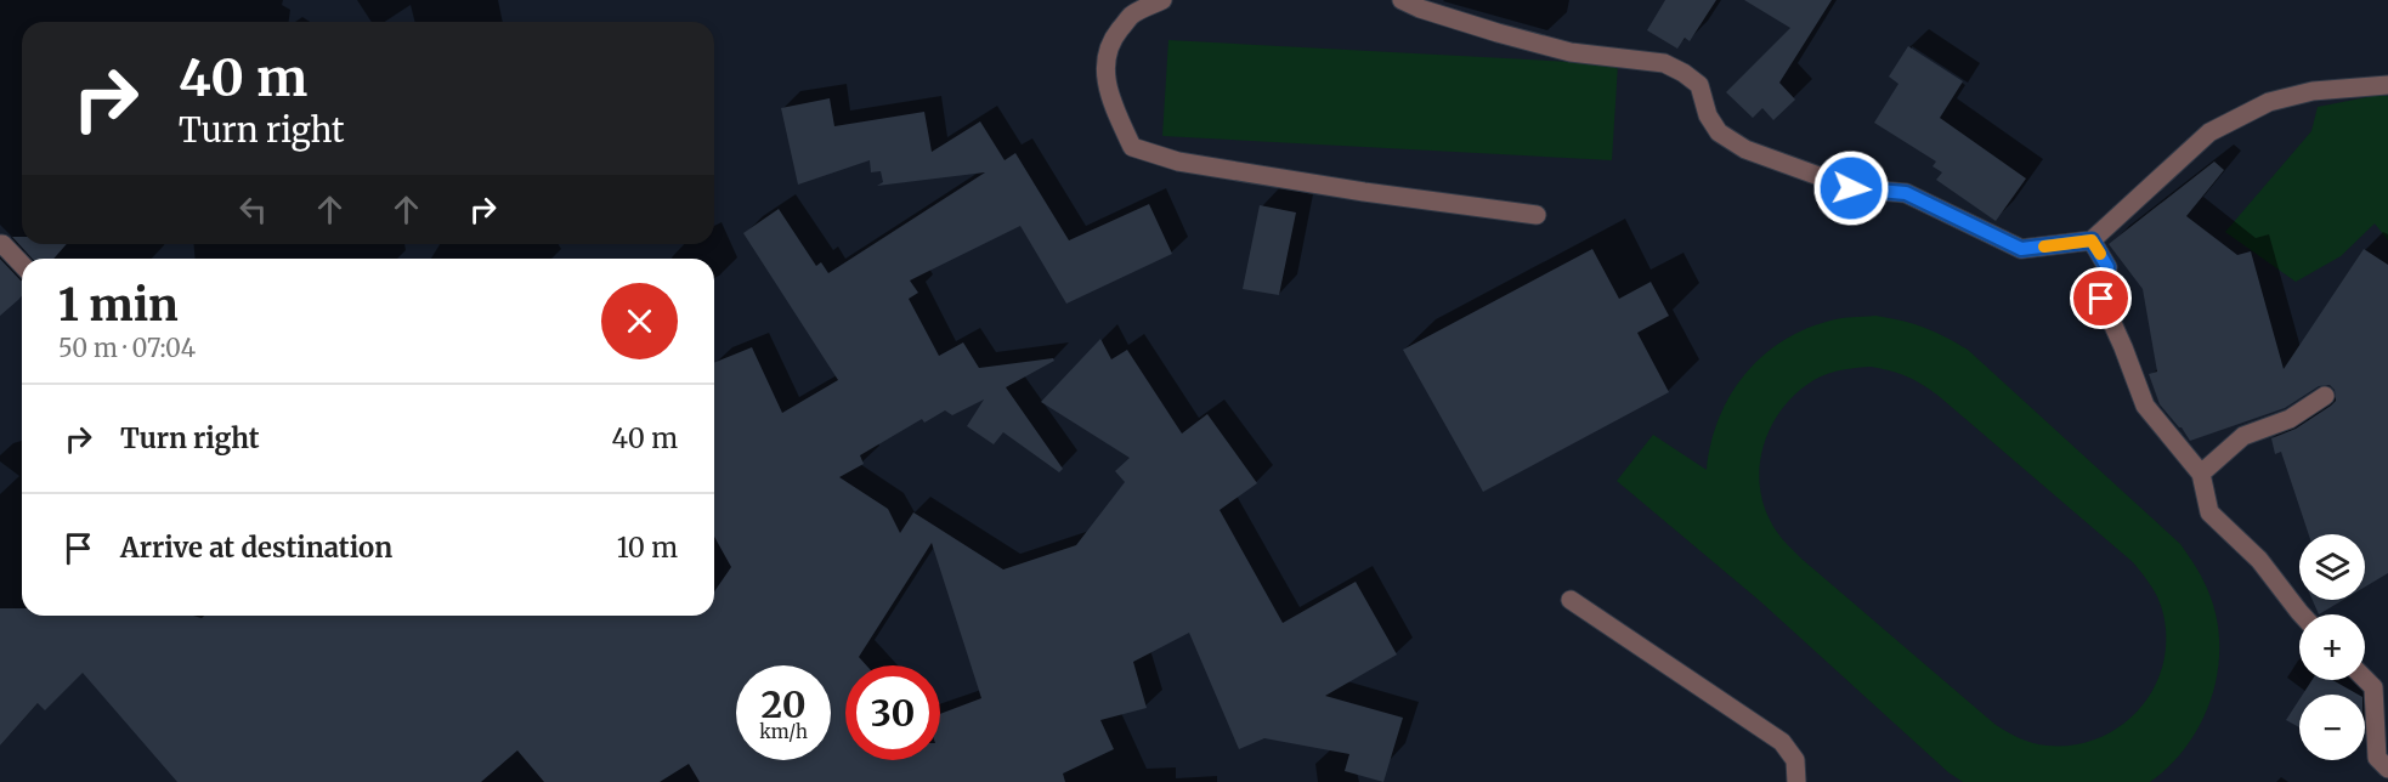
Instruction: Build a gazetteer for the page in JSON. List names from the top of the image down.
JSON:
{
  "page": {
    "turn": ["40 m", "Turn right"],
    "heading": ["1 min", "50 m · 07:04"],
    "list": [
      {
        "name": "Turn right",
        "value": "40 m"
      },
      {
        "name": "Arrive at destination",
        "value": "10 m"
      }
    ],
    "map_buttons": ["+", "−"],
    "speed": "20 km/h",
    "limit": "30"
  }
}
